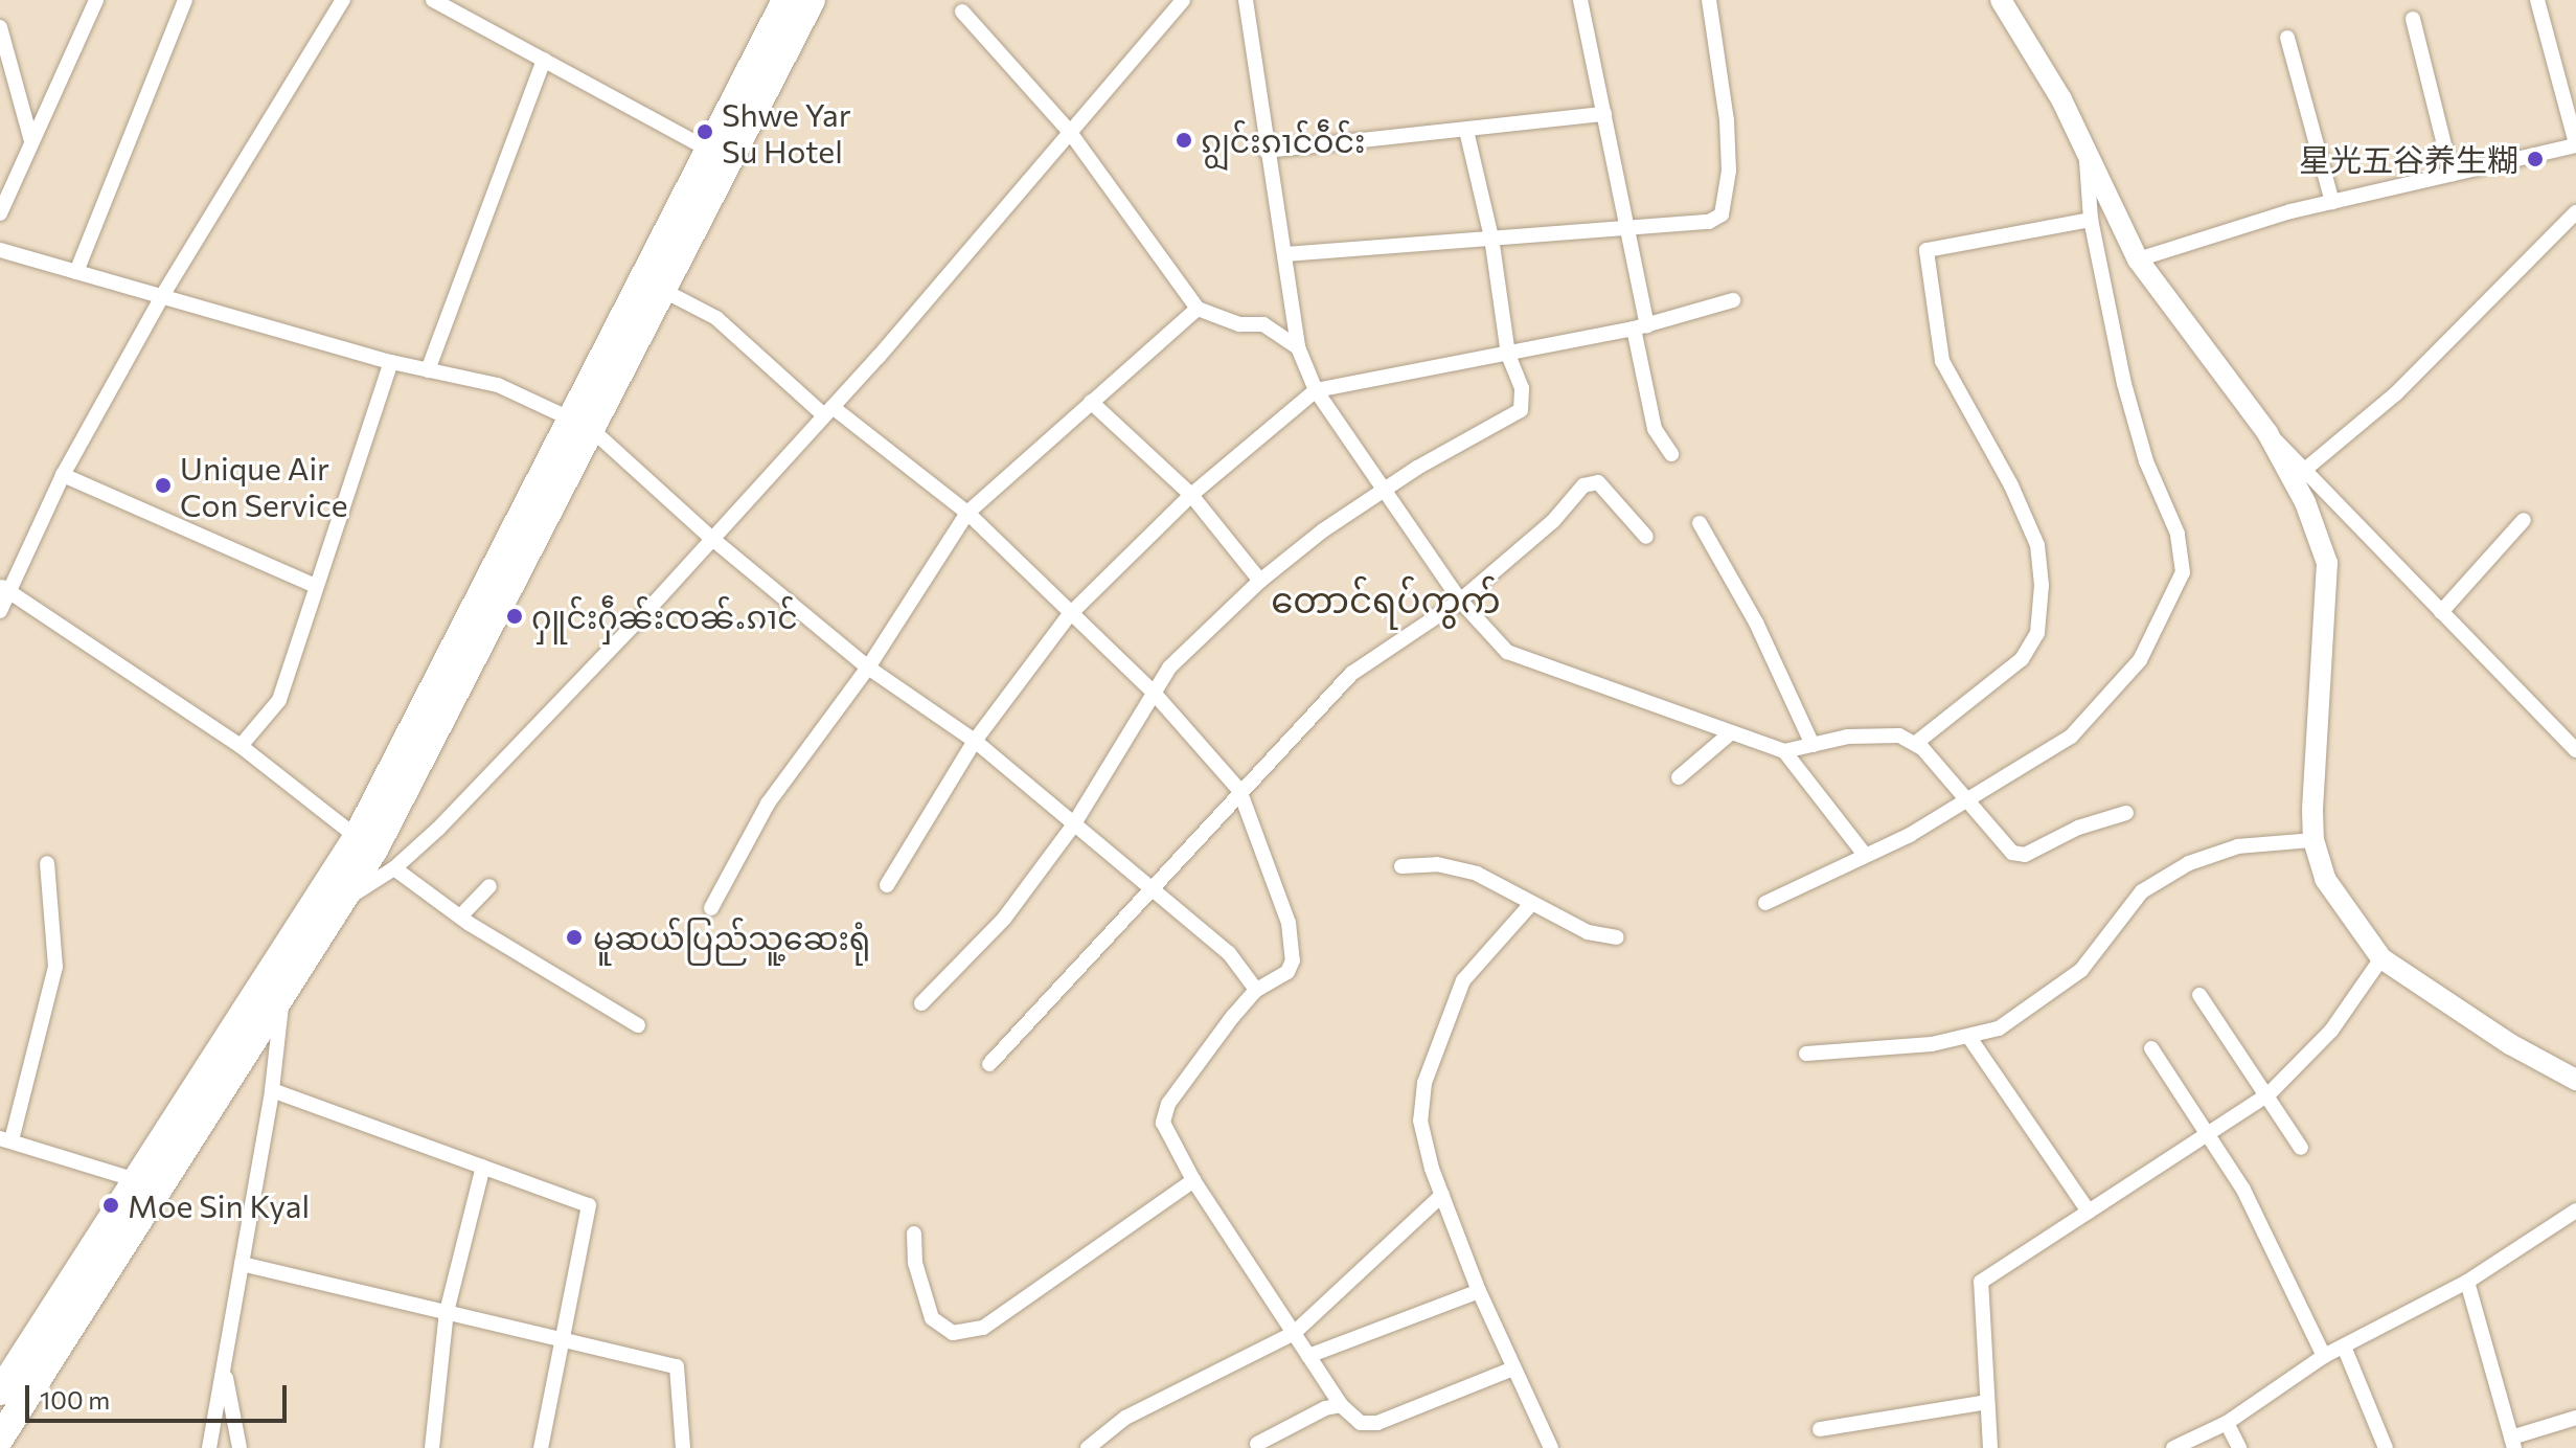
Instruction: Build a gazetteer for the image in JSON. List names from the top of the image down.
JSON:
{
  "districts": ["တောင်ရပ်ကွက်"],
  "places": [
    "Shwe Yar Su Hotel",
    "ၵျွင်းၵၢင်ဝဵင်း",
    "星光五谷养生糊",
    "Unique Air Con Service",
    "ႁူင်းႁဵၼ်းၸၼ်ႉၵၢင်",
    "မူဆယ်ပြည်သူ့ဆေးရုံ",
    "Moe Sin Kyal"
  ],
  "scale_bar": "100 m"
}
